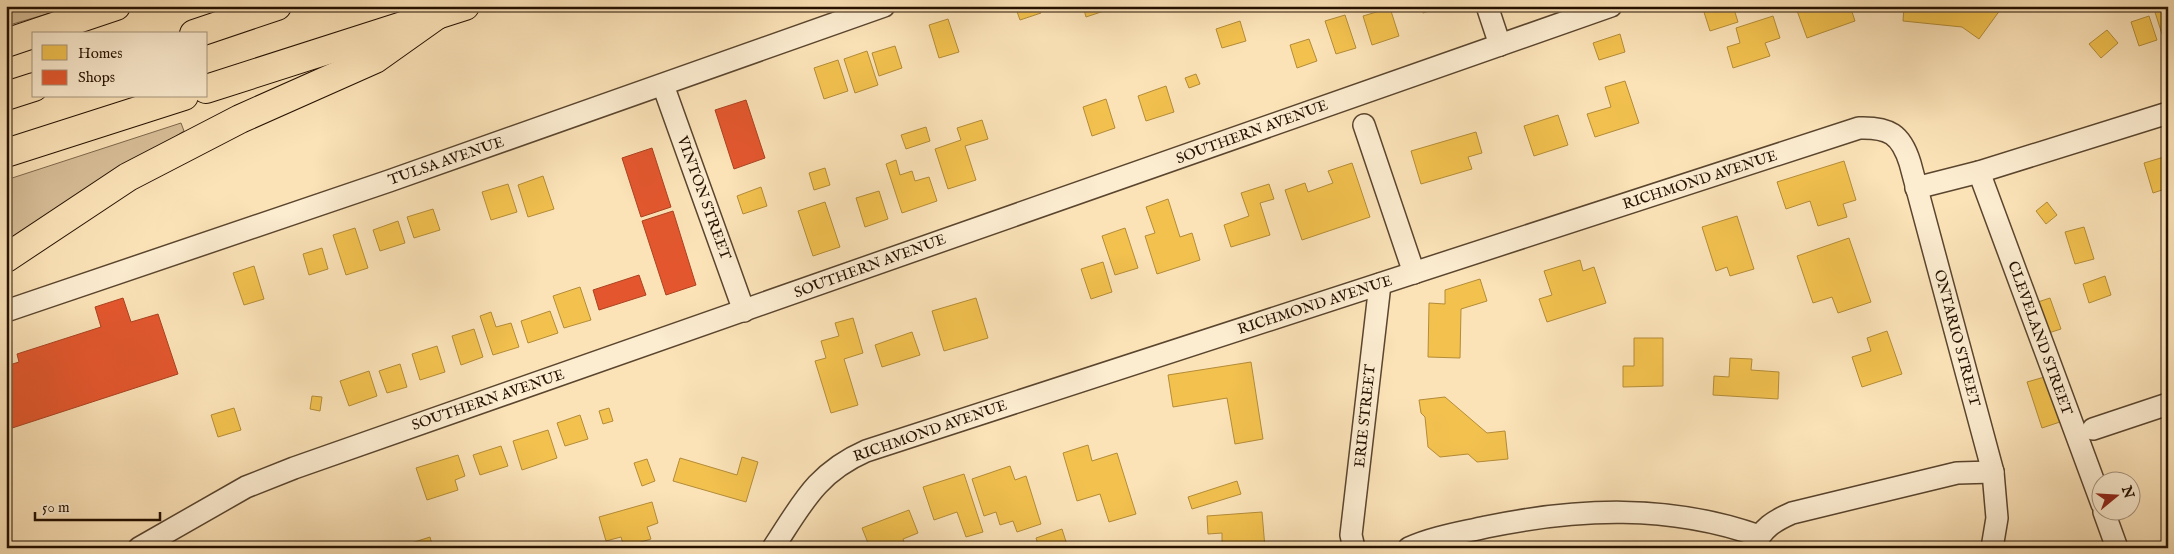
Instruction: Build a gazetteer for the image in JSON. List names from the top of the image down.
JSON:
{
  "streets": {
    "street": [
      "SOUTHERN AVENUE",
      "TULSA AVENUE",
      "RICHMOND AVENUE",
      "VINTON STREET",
      "ONTARIO STREET",
      "CLEVELAND STREET",
      "ERIE STREET"
    ]
  },
  "crossings": [
    ["SOUTHERN AVENUE", "VINTON STREET"],
    ["TULSA AVENUE", "VINTON STREET"],
    ["RICHMOND AVENUE", "ONTARIO STREET"],
    ["RICHMOND AVENUE", "ERIE STREET"]
  ],
  "legend": ["Homes", "Shops"],
  "scale_bar": "50 m",
  "north": "right"
}
